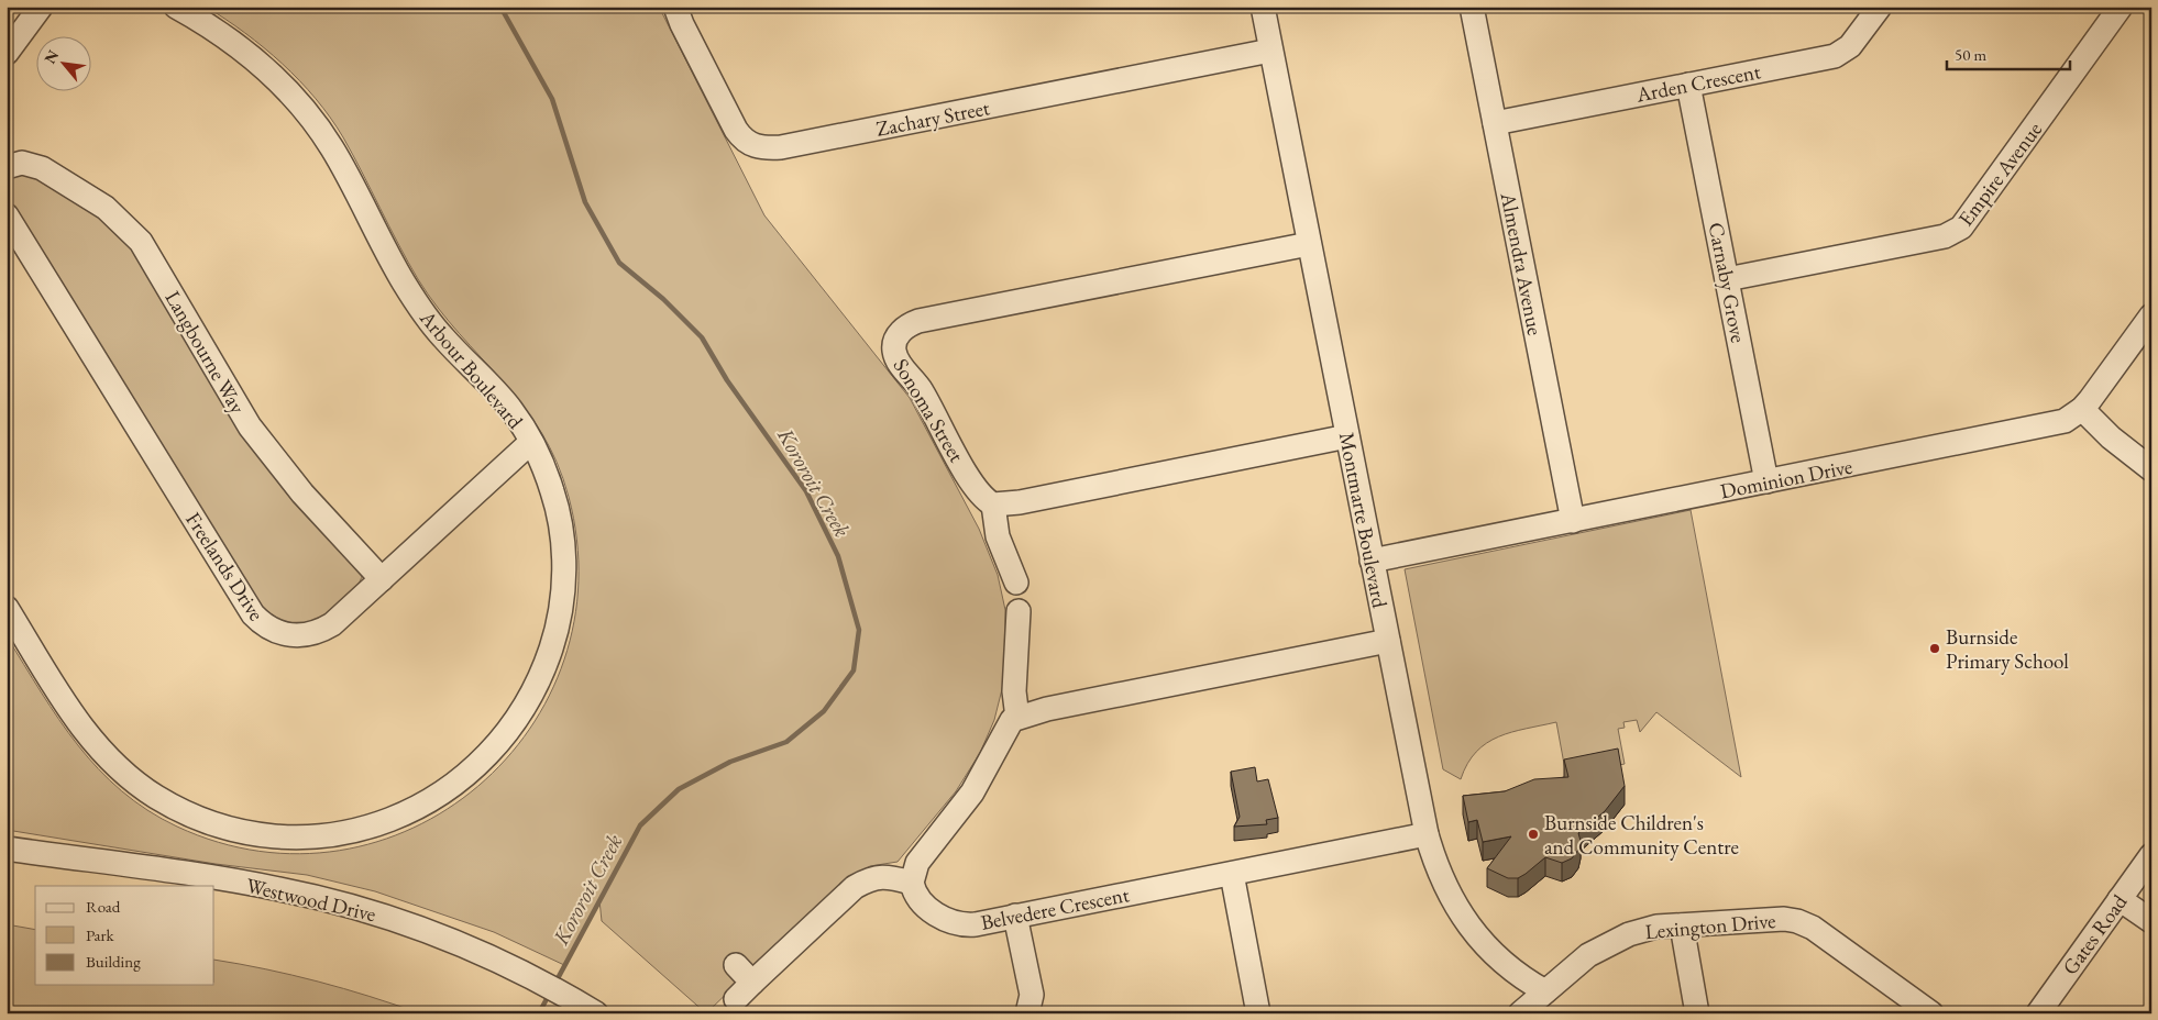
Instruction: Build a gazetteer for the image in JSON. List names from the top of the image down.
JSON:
{
  "streets": {
    "street": [
      "Arden Crescent",
      "Zachary Street",
      "Empire Avenue",
      "Almendra Avenue",
      "Carnaby Grove",
      "Langbourne Way",
      "Arbour Boulevard",
      "Sonoma Street",
      "Dominion Drive",
      "Montmarte Boulevard",
      "Freelands Drive",
      "Westwood Drive",
      "Belvedere Crescent",
      "Lexington Drive",
      "Gates Road"
    ]
  },
  "crossings": [
    ["Arden Crescent", "Almendra Avenue"],
    ["Arden Crescent", "Carnaby Grove"],
    ["Zachary Street", "Montmarte Boulevard"],
    ["Empire Avenue", "Carnaby Grove"],
    ["Almendra Avenue", "Dominion Drive"],
    ["Carnaby Grove", "Dominion Drive"],
    ["Langbourne Way", "Freelands Drive"],
    ["Arbour Boulevard", "Freelands Drive"],
    ["Sonoma Street", "Montmarte Boulevard"],
    ["Dominion Drive", "Montmarte Boulevard"],
    ["Montmarte Boulevard", "Belvedere Crescent"],
    ["Montmarte Boulevard", "Lexington Drive"]
  ],
  "water": ["Kororoit Creek"],
  "places": ["Burnside Primary School", "Burnside Children's and Community Centre"],
  "legend": ["Road", "Park", "Building"],
  "scale_bar": "50 m",
  "north": "top left"
}
